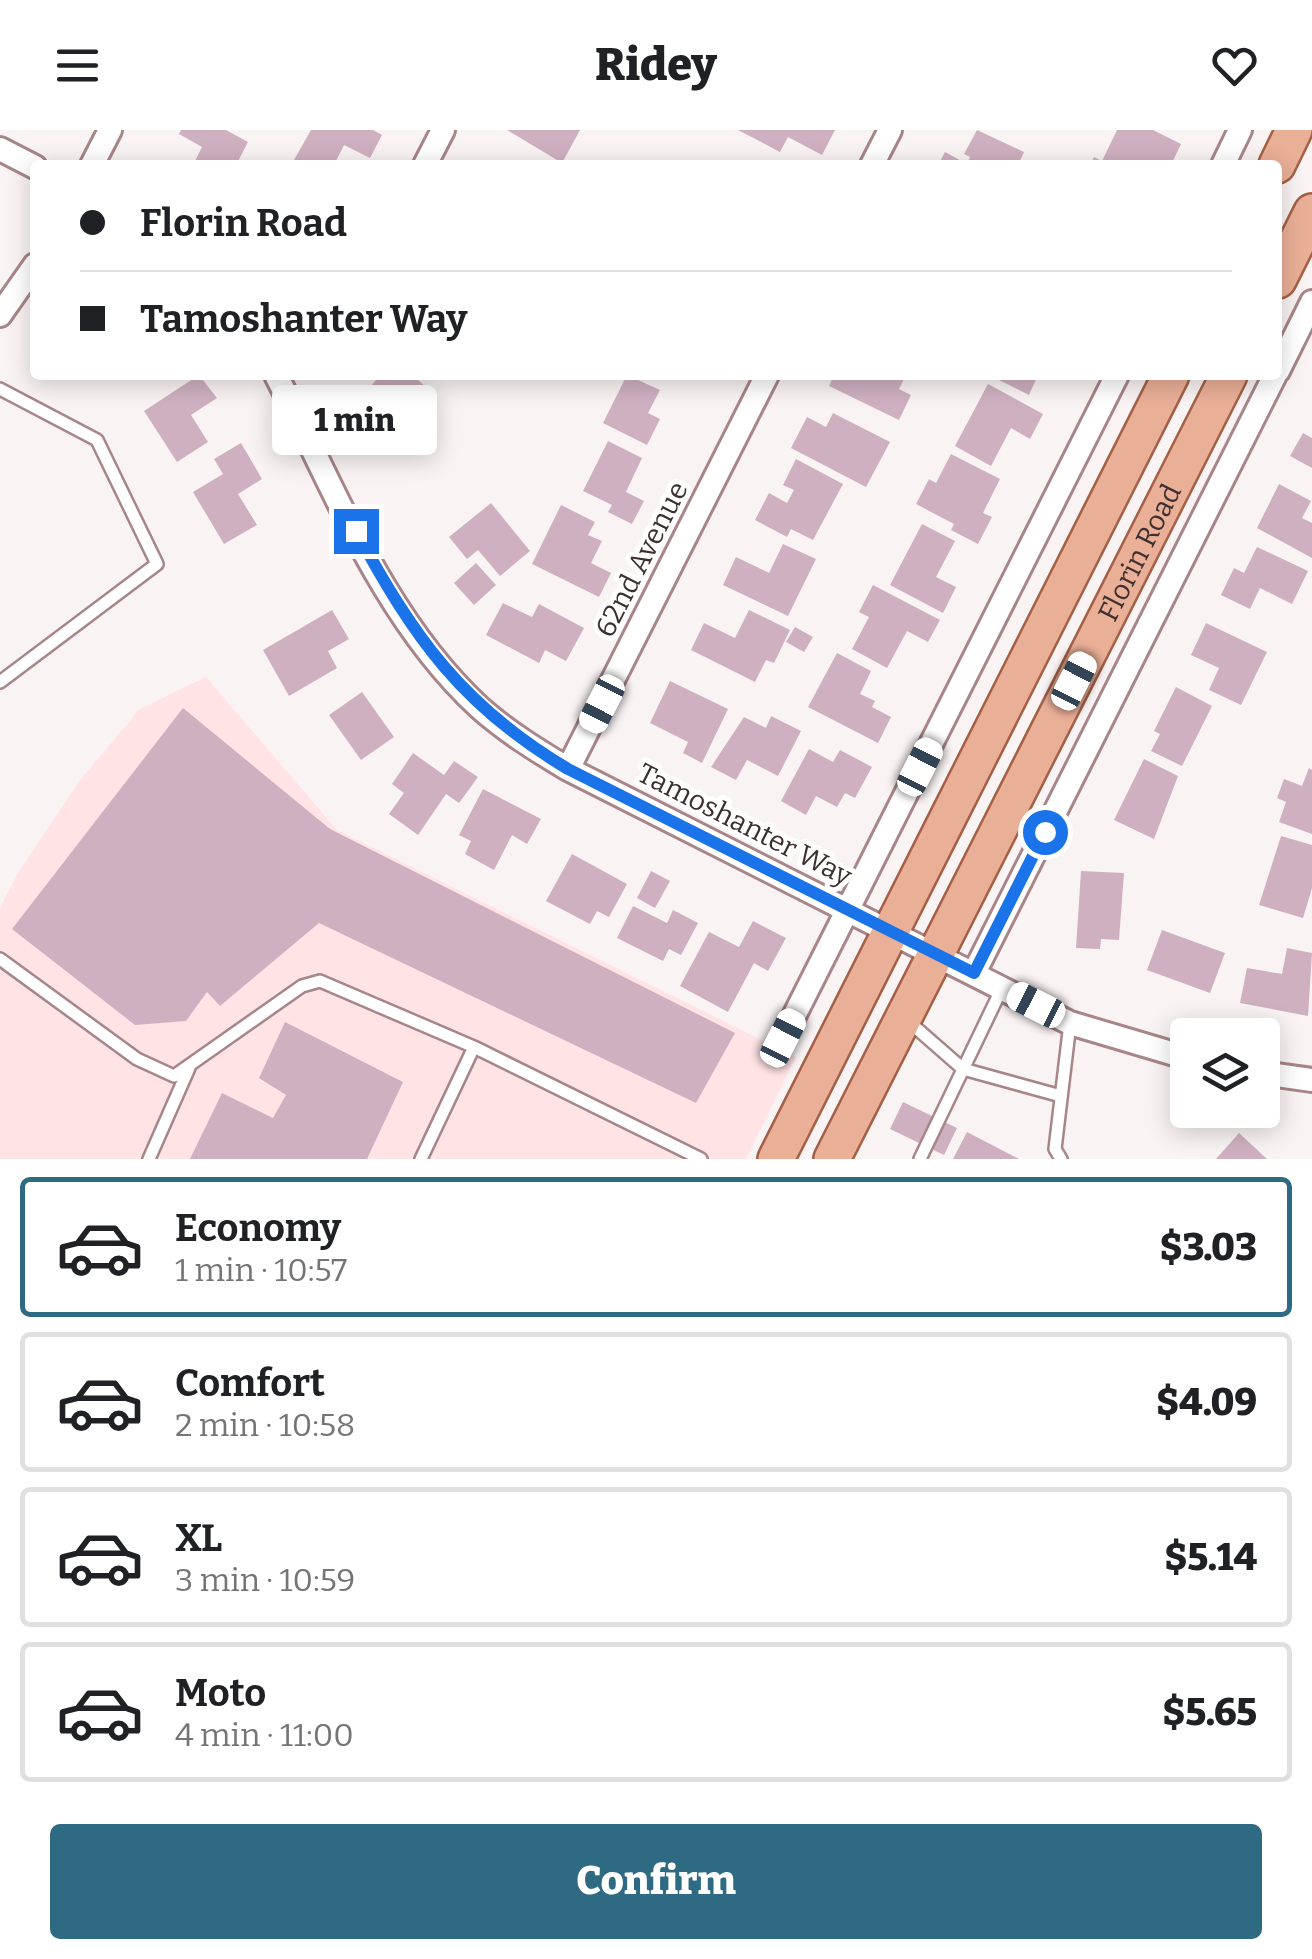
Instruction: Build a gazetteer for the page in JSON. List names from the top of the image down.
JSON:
{
  "streets": {
    "main road": ["Florin Road"],
    "street": ["62nd Avenue", "Tamoshanter Way"]
  },
  "crossings": [
    ["Florin Road", "Tamoshanter Way"],
    ["62nd Avenue", "Tamoshanter Way"]
  ],
  "page": {
    "header": "Ridey",
    "banner": ["Florin Road", "Tamoshanter Way"],
    "bubble": "1 min",
    "list": [
      {
        "name": "Economy",
        "note": "1 min · 10:57",
        "value": "$3.03"
      },
      {
        "name": "Comfort",
        "note": "2 min · 10:58",
        "value": "$4.09"
      },
      {
        "name": "XL",
        "note": "3 min · 10:59",
        "value": "$5.14"
      },
      {
        "name": "Moto",
        "note": "4 min · 11:00",
        "value": "$5.65"
      }
    ],
    "buttons": "Confirm"
  }
}
